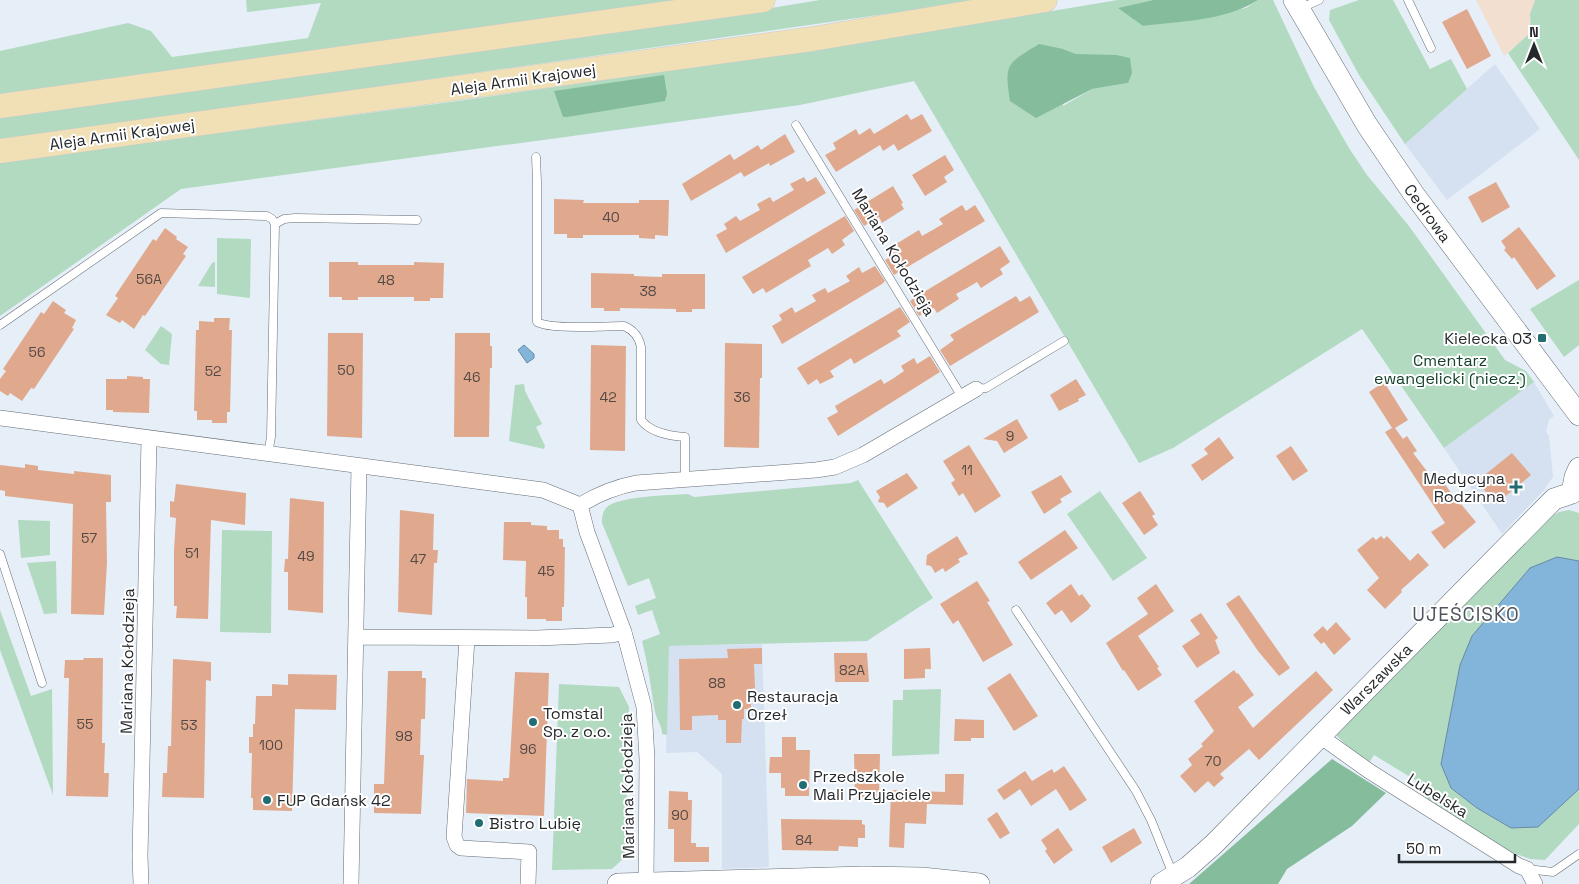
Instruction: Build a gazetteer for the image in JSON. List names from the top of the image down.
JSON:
{
  "streets": {
    "main road": ["Aleja Armii Krajowej"],
    "street": [
      "Cedrowa",
      "Mariana Kołodzieja",
      "Warszawska",
      "Lubelska"
    ]
  },
  "crossings": [
    ["Warszawska", "Lubelska"]
  ],
  "districts": ["UJEŚCISKO"],
  "parks": ["Cmentarz ewangelicki (niecz.)"],
  "places": {
    "transit": ["Kielecka 03"],
    "health": ["Medycyna Rodzinna"],
    "other": [
      "Restauracja Orzeł",
      "Tomstal Sp. z o.o.",
      "Przedszkole Mali Przyjaciele",
      "FUP Gdańsk 42",
      "Bistro Lubię"
    ]
  },
  "house_numbers": [
    "40",
    "56A",
    "48",
    "38",
    "56",
    "50",
    "52",
    "46",
    "42",
    "36",
    "9",
    "11",
    "57",
    "51",
    "49",
    "47",
    "45",
    "82A",
    "88",
    "55",
    "53",
    "98",
    "100",
    "96",
    "70",
    "90",
    "84"
  ],
  "scale_bar": "50 m",
  "north": "top"
}
